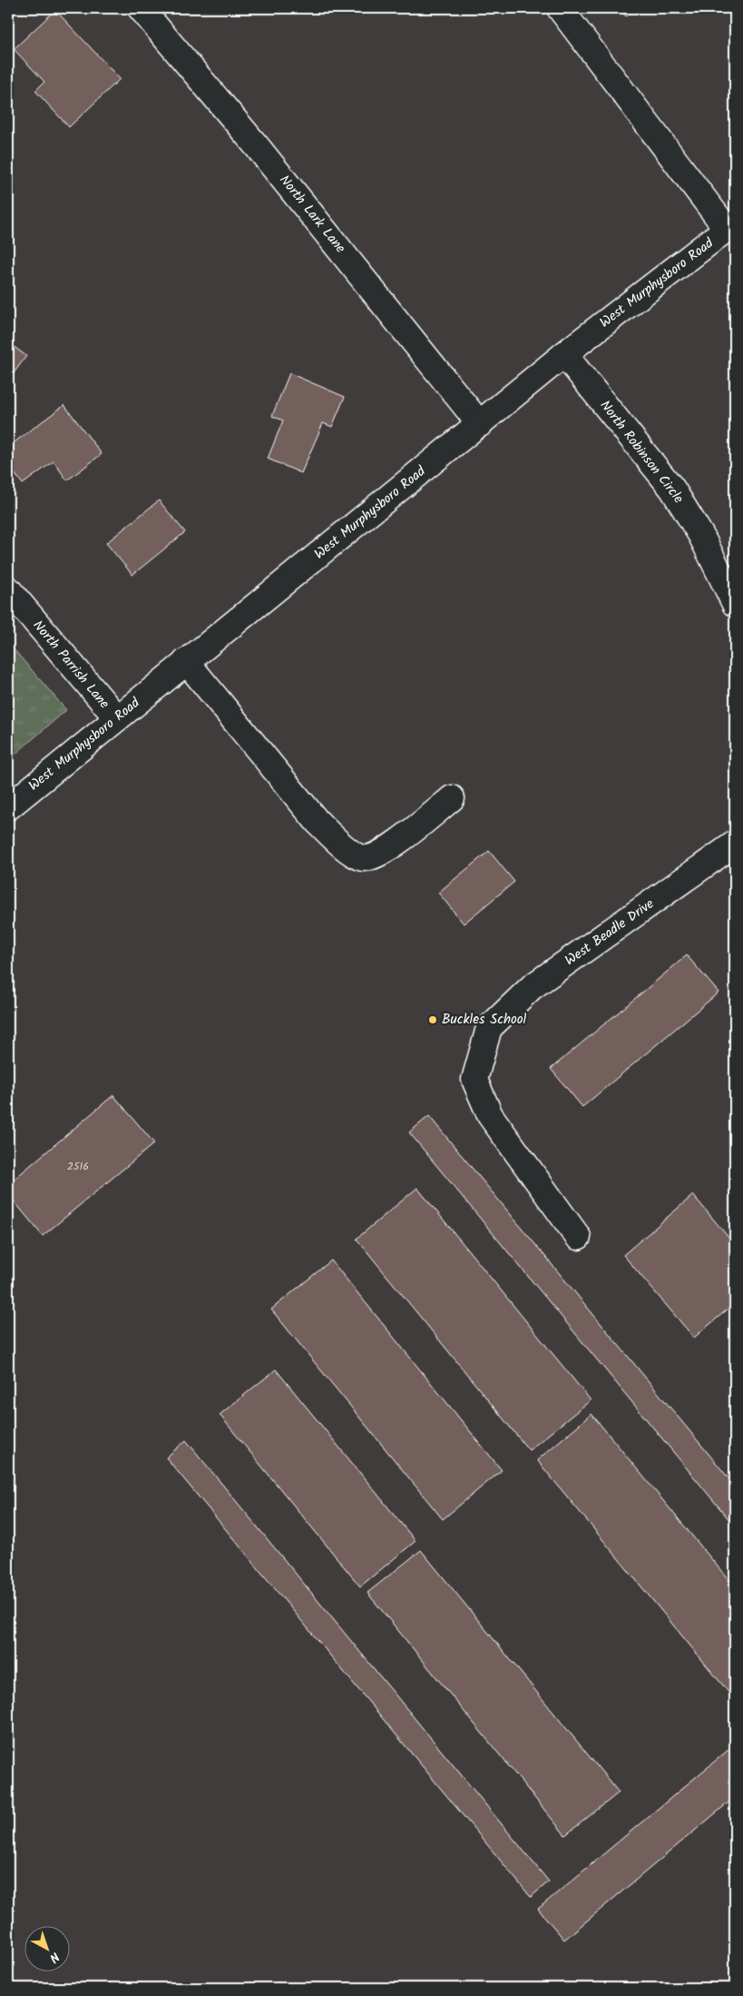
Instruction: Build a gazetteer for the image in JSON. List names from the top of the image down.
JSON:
{
  "streets": {
    "street": [
      "North Lark Lane",
      "West Murphysboro Road",
      "North Robinson Circle",
      "North Parrish Lane",
      "West Beadle Drive"
    ]
  },
  "crossings": [
    ["North Lark Lane", "West Murphysboro Road"],
    ["West Murphysboro Road", "North Robinson Circle"],
    ["West Murphysboro Road", "North Parrish Lane"]
  ],
  "places": ["Buckles School"],
  "house_numbers": ["2516"],
  "north": "bottom right"
}
